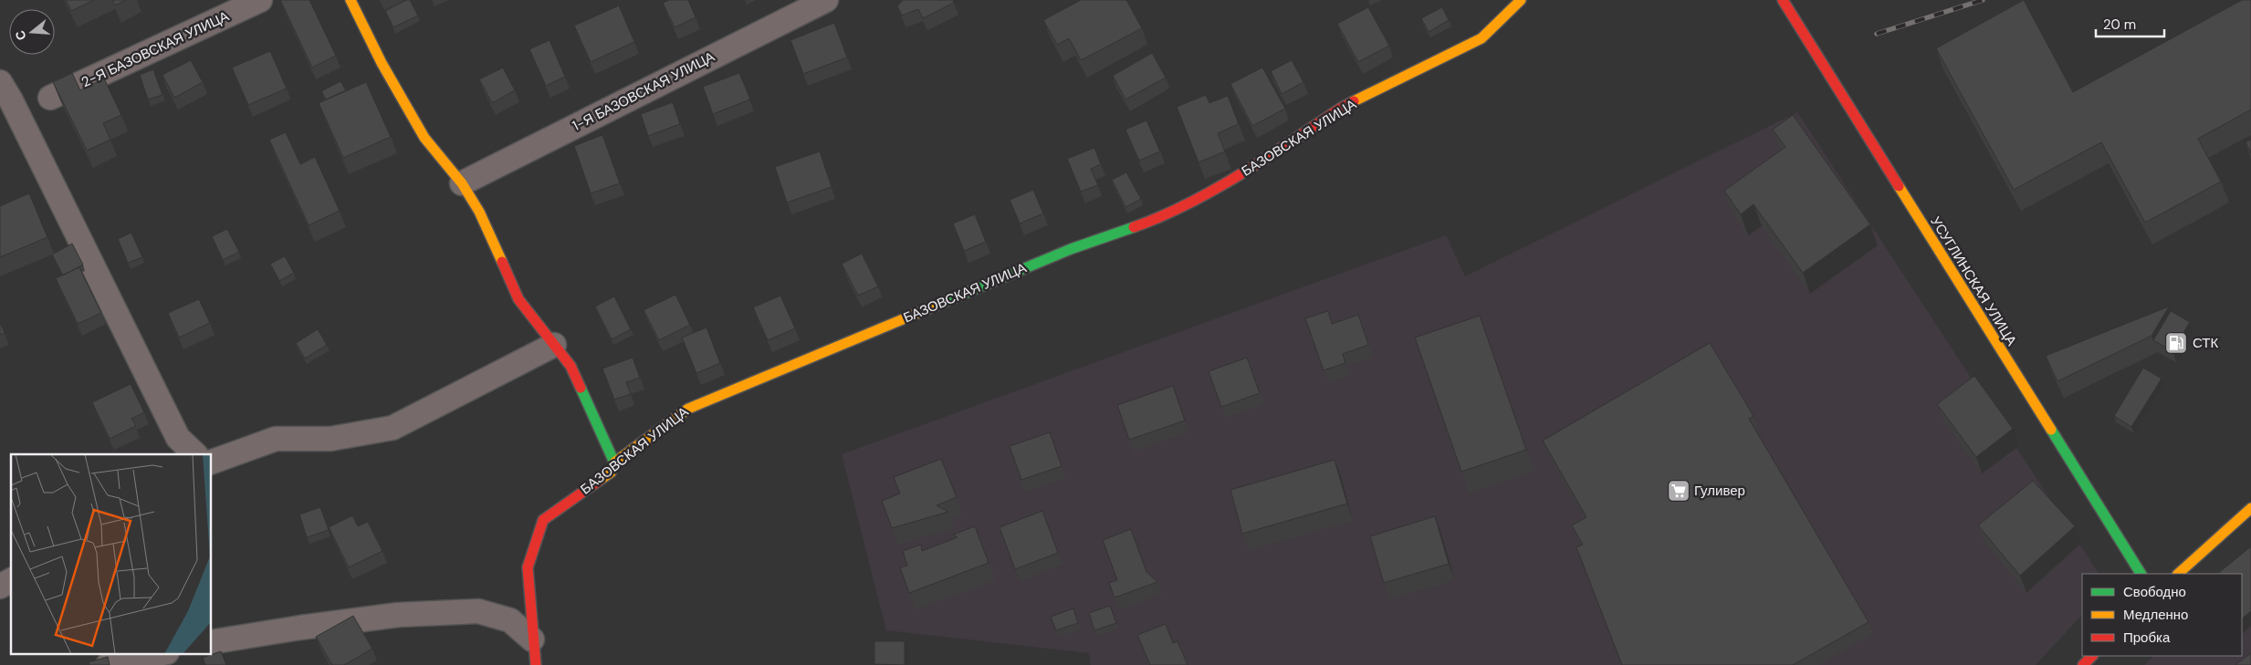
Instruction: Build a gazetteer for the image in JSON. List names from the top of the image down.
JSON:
{
  "streets": {
    "street": [
      "2-Я БАЗОВСКАЯ УЛИЦА",
      "1-Я БАЗОВСКАЯ УЛИЦА",
      "БАЗОВСКАЯ УЛИЦА",
      "УСУГЛИНСКАЯ УЛИЦА"
    ]
  },
  "places": {
    "fuel station": ["СТК"],
    "supermarket": ["Гуливер"]
  },
  "legend": ["Свободно", "Медленно", "Пробка"],
  "scale_bar": "20 m",
  "north": "left"
}
